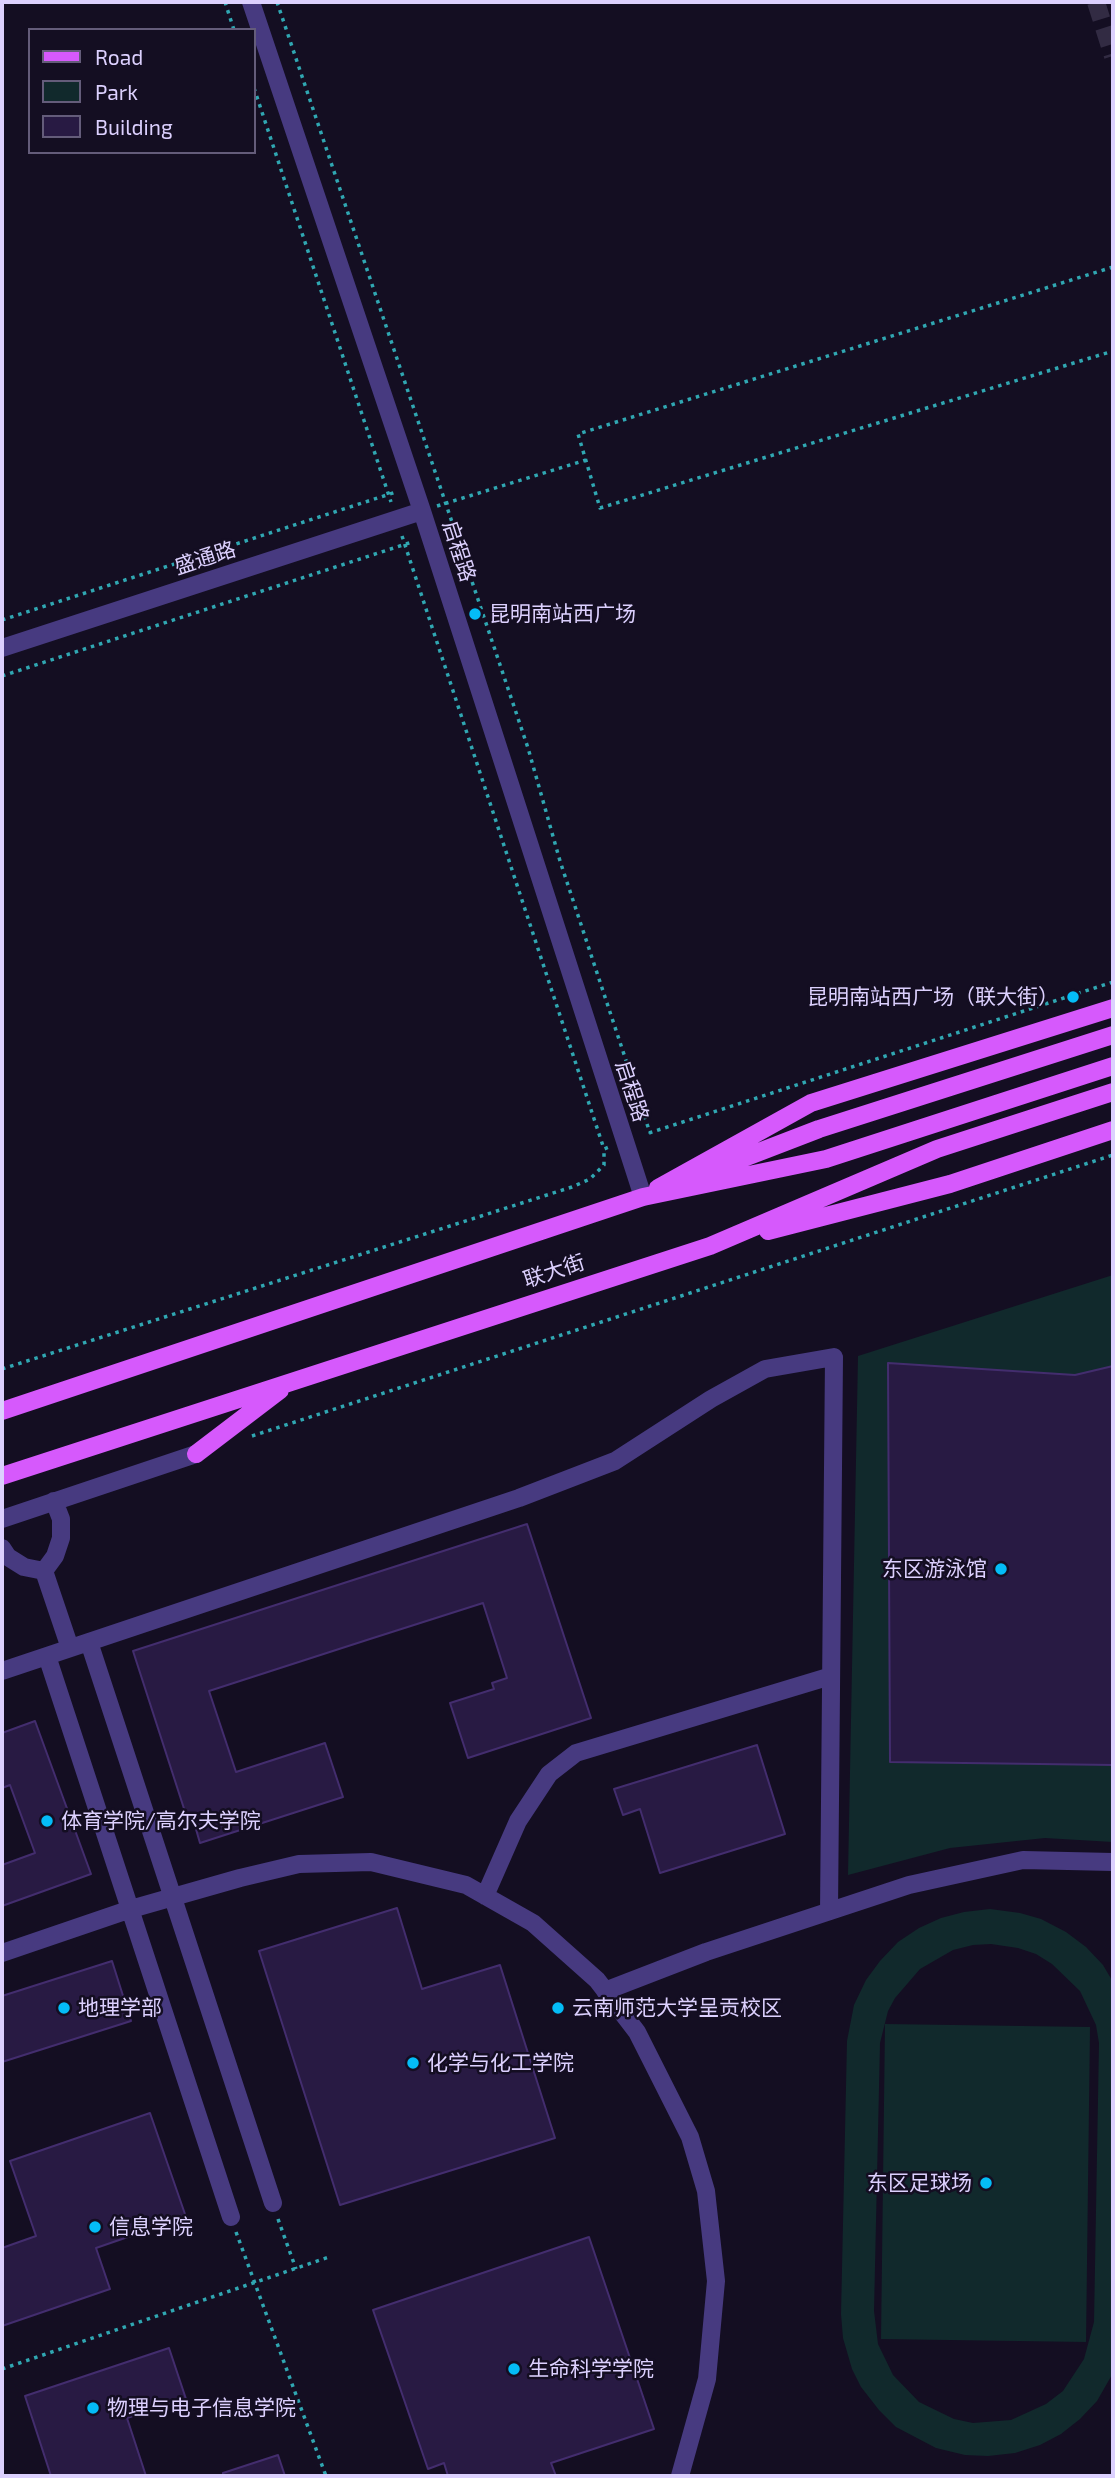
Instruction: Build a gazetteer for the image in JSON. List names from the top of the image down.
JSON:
{
  "streets": {
    "main road": ["联大街"],
    "street": ["启程路", "盛通路"]
  },
  "crossings": [
    ["启程路", "盛通路"],
    ["启程路", "联大街"]
  ],
  "places": [
    "昆明南站西广场",
    "昆明南站西广场（联大街）",
    "东区游泳馆",
    "体育学院/高尔夫学院",
    "地理学部",
    "云南师范大学呈贡校区",
    "化学与化工学院",
    "东区足球场",
    "信息学院",
    "生命科学学院",
    "物理与电子信息学院"
  ],
  "legend": ["Road", "Park", "Building"]
}
